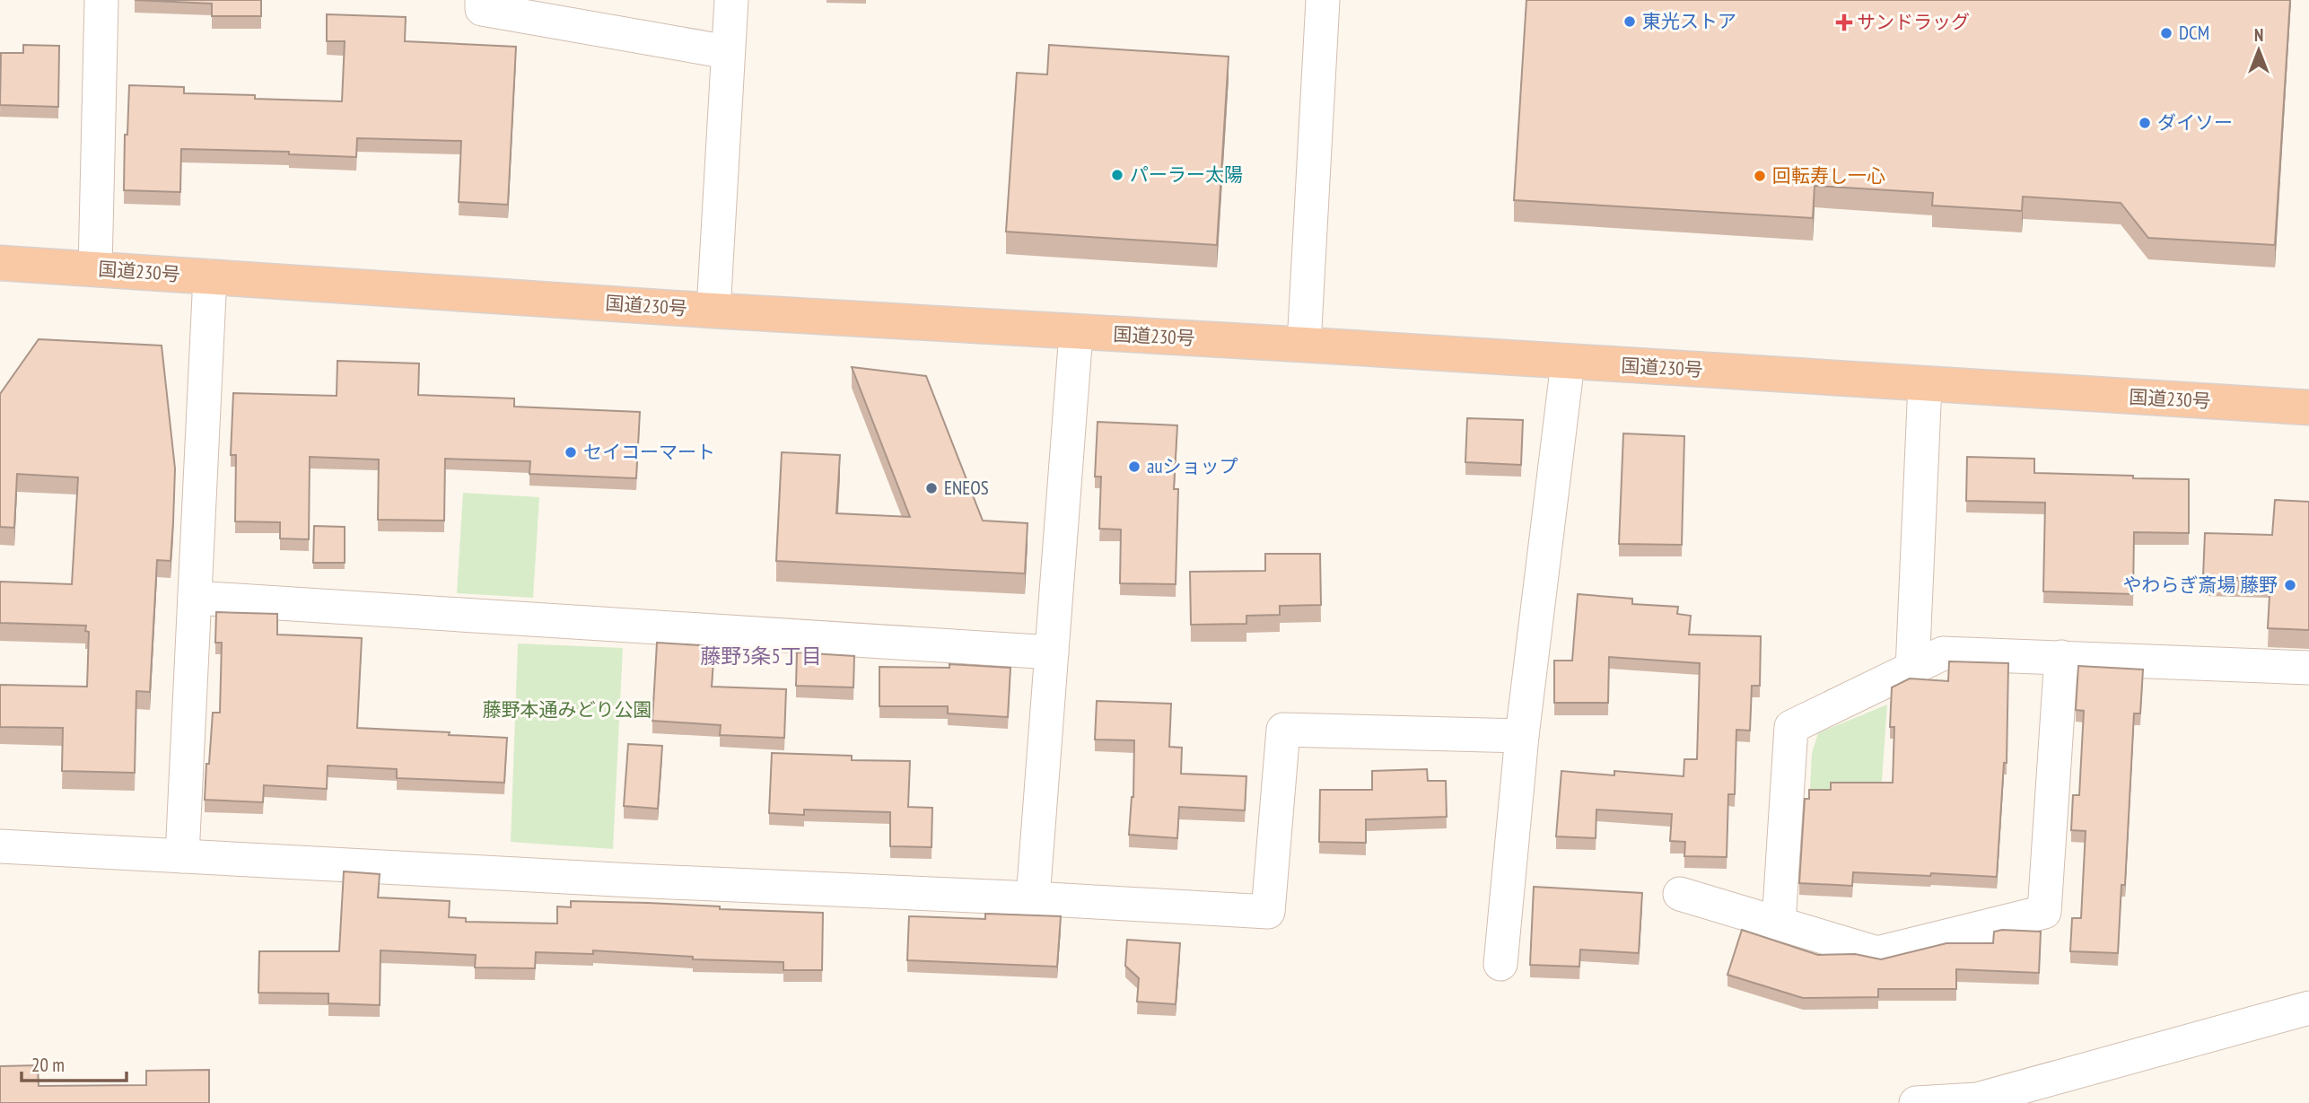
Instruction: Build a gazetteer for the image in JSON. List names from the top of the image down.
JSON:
{
  "streets": {
    "highway": ["国道230号"]
  },
  "districts": ["藤野3条5丁目"],
  "parks": ["藤野本通みどり公園"],
  "places": {
    "other": [
      "東光ストア",
      "DCM",
      "ダイソー",
      "パーラー太陽",
      "回転寿し一心",
      "セイコーマート",
      "auショップ",
      "ENEOS",
      "やわらぎ斎場 藤野"
    ],
    "health": ["サンドラッグ"]
  },
  "scale_bar": "20 m",
  "north": "top"
}
